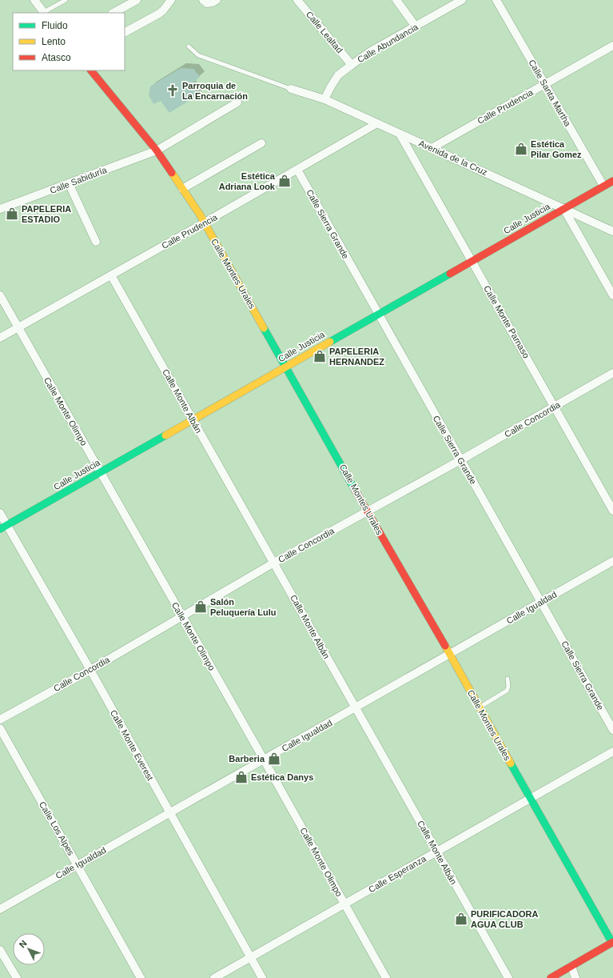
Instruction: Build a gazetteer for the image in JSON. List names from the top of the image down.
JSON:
{
  "streets": {
    "street": [
      "Calle Lealtad",
      "Calle Abundancia",
      "Calle Santa Martha",
      "Calle Prudencia",
      "Avenida de la Cruz",
      "Calle Sabiduría",
      "Calle Justicia",
      "Calle Sierra Grande",
      "Calle Montes Urales",
      "Calle Monte Parnaso",
      "Calle Monte Albán",
      "Calle Monte Olimpo",
      "Calle Concordia",
      "Calle Igualdad",
      "Calle Monte Everest",
      "Calle Los Alpes",
      "Calle Esperanza"
    ]
  },
  "crossings": [
    ["Calle Lealtad", "Calle Abundancia"],
    ["Calle Abundancia", "Avenida de la Cruz"],
    ["Calle Santa Martha", "Calle Prudencia"],
    ["Calle Santa Martha", "Calle Justicia"],
    ["Calle Prudencia", "Avenida de la Cruz"],
    ["Calle Prudencia", "Calle Sierra Grande"],
    ["Calle Prudencia", "Calle Montes Urales"],
    ["Calle Prudencia", "Calle Monte Albán"],
    ["Calle Prudencia", "Calle Monte Olimpo"],
    ["Avenida de la Cruz", "Calle Justicia"],
    ["Avenida de la Cruz", "Calle Monte Parnaso"],
    ["Calle Sabiduría", "Calle Montes Urales"],
    ["Calle Justicia", "Calle Sierra Grande"],
    ["Calle Justicia", "Calle Montes Urales"],
    ["Calle Justicia", "Calle Monte Parnaso"],
    ["Calle Justicia", "Calle Monte Albán"],
    ["Calle Justicia", "Calle Monte Olimpo"],
    ["Calle Justicia", "Calle Monte Everest"],
    ["Calle Sierra Grande", "Calle Concordia"],
    ["Calle Sierra Grande", "Calle Igualdad"],
    ["Calle Montes Urales", "Calle Concordia"],
    ["Calle Montes Urales", "Calle Igualdad"],
    ["Calle Montes Urales", "Calle Esperanza"],
    ["Calle Monte Parnaso", "Calle Concordia"],
    ["Calle Monte Albán", "Calle Concordia"],
    ["Calle Monte Albán", "Calle Igualdad"],
    ["Calle Monte Albán", "Calle Esperanza"],
    ["Calle Monte Olimpo", "Calle Concordia"],
    ["Calle Monte Olimpo", "Calle Igualdad"],
    ["Calle Monte Olimpo", "Calle Esperanza"],
    ["Calle Concordia", "Calle Monte Everest"],
    ["Calle Igualdad", "Calle Monte Everest"],
    ["Calle Igualdad", "Calle Los Alpes"],
    ["Calle Monte Everest", "Calle Esperanza"]
  ],
  "places": {
    "church": ["Parroquia de La Encarnación"],
    "shop": [
      "Estética Pilar Gomez",
      "Estética Adriana Look",
      "PAPELERIA ESTADIO",
      "PAPELERIA HERNANDEZ",
      "Salón Peluquería Lulu",
      "Barberia",
      "Estética Danys",
      "PURIFICADORA AGUA CLUB"
    ]
  },
  "legend": ["Fluido", "Lento", "Atasco"],
  "north": "top left"
}
